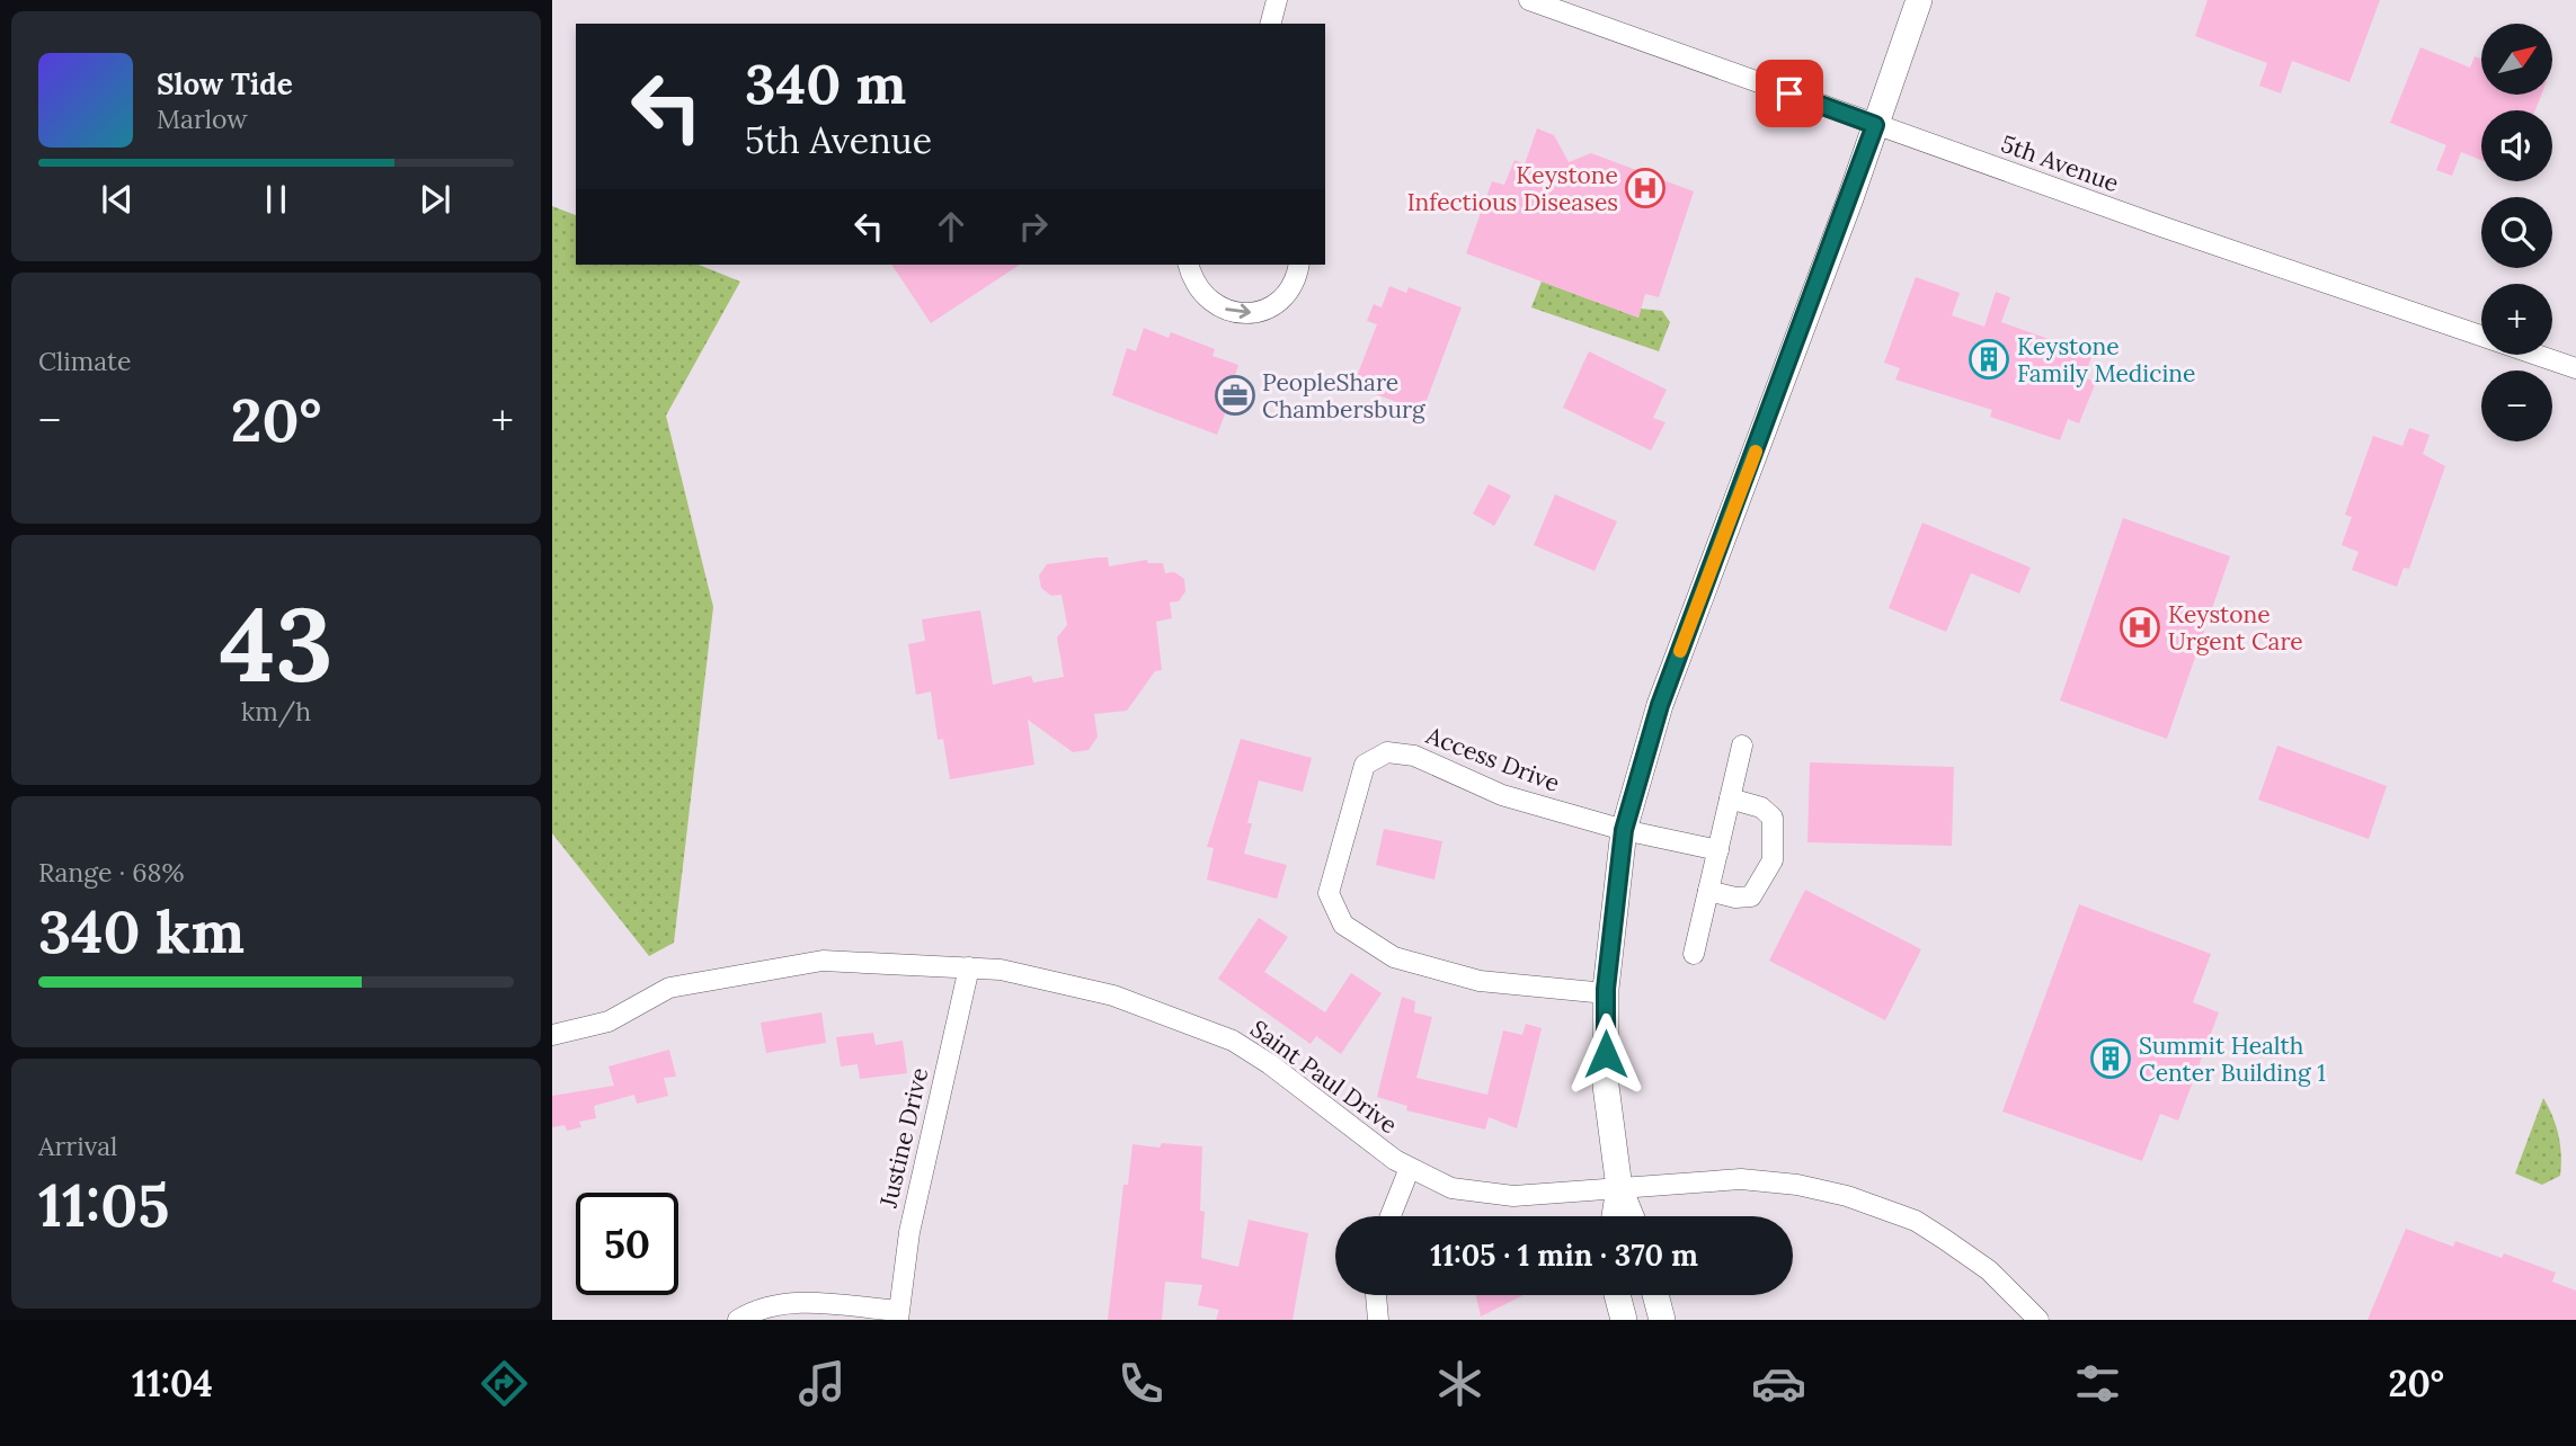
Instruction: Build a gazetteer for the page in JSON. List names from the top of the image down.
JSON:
{
  "streets": {
    "street": [
      "5th Avenue",
      "Access Drive",
      "Saint Paul Drive",
      "Justine Drive"
    ]
  },
  "crossings": [
    ["Saint Paul Drive", "Justine Drive"]
  ],
  "places": {
    "hospital": ["Keystone Infectious Diseases", "Keystone Urgent Care"],
    "building": ["Keystone Family Medicine", "Summit Health Center Building 1"],
    "office": ["PeopleShare Chambersburg"]
  },
  "north": "top right",
  "page": {
    "map_buttons": ["+", "−"],
    "turn": ["340 m", "5th Avenue"],
    "song": ["Slow Tide", "Marlow"],
    "tile": [
      "Climate",
      ["43", "km/h"],
      ["Range · 68%", "340 km"],
      ["Arrival", "11:05"]
    ],
    "heat": ["−", "20°", "+"],
    "limit": "50",
    "trip": "11:05 · 1 min · 370 m",
    "tabs": ["11:04", "20°"]
  }
}
